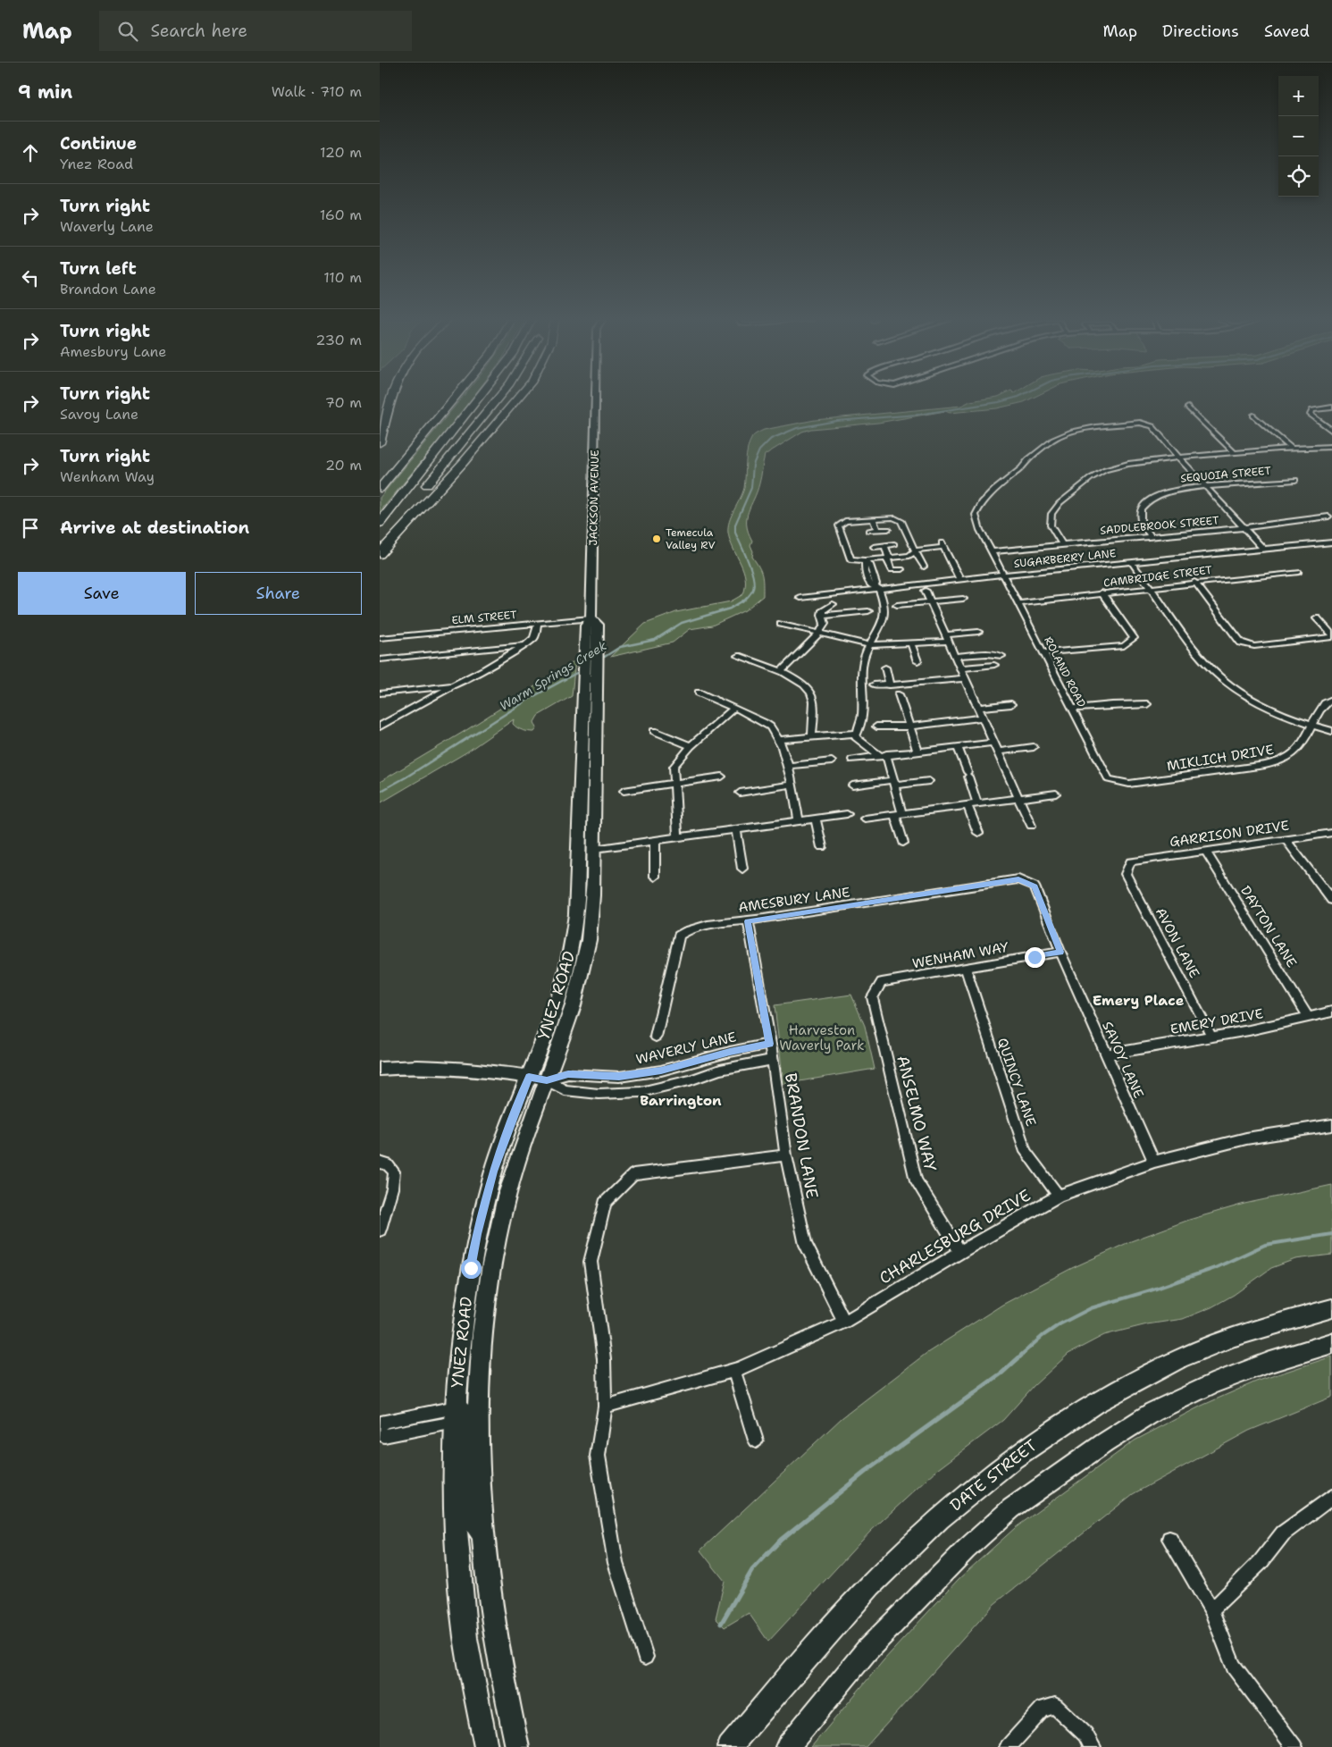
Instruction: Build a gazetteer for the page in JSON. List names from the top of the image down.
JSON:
{
  "streets": {
    "main road": ["JACKSON AVENUE", "YNEZ ROAD", "DATE STREET"],
    "street": [
      "SEQUOIA STREET",
      "SADDLEBROOK STREET",
      "SUGARBERRY LANE",
      "CAMBRIDGE STREET",
      "ELM STREET",
      "ROLAND ROAD",
      "MIKLICH DRIVE",
      "GARRISON DRIVE",
      "AMESBURY LANE",
      "DAYTON LANE",
      "AVON LANE",
      "WENHAM WAY",
      "EMERY DRIVE",
      "WAVERLY LANE",
      "SAVOY LANE",
      "QUINCY LANE",
      "ANSELMO WAY",
      "BRANDON LANE",
      "CHARLESBURG DRIVE"
    ]
  },
  "crossings": [
    ["SEQUOIA STREET", "SADDLEBROOK STREET"],
    ["JACKSON AVENUE", "ELM STREET"],
    ["JACKSON AVENUE", "YNEZ ROAD"],
    ["SADDLEBROOK STREET", "ROLAND ROAD"],
    ["SUGARBERRY LANE", "ROLAND ROAD"],
    ["CAMBRIDGE STREET", "ROLAND ROAD"],
    ["ROLAND ROAD", "MIKLICH DRIVE"],
    ["GARRISON DRIVE", "DAYTON LANE"],
    ["GARRISON DRIVE", "AVON LANE"],
    ["AMESBURY LANE", "SAVOY LANE"],
    ["AMESBURY LANE", "BRANDON LANE"],
    ["DAYTON LANE", "EMERY DRIVE"],
    ["AVON LANE", "EMERY DRIVE"],
    ["WENHAM WAY", "SAVOY LANE"],
    ["WENHAM WAY", "QUINCY LANE"],
    ["WENHAM WAY", "ANSELMO WAY"],
    ["YNEZ ROAD", "WAVERLY LANE"],
    ["EMERY DRIVE", "SAVOY LANE"],
    ["WAVERLY LANE", "BRANDON LANE"],
    ["SAVOY LANE", "CHARLESBURG DRIVE"],
    ["QUINCY LANE", "CHARLESBURG DRIVE"],
    ["ANSELMO WAY", "CHARLESBURG DRIVE"],
    ["BRANDON LANE", "CHARLESBURG DRIVE"]
  ],
  "districts": ["Emery Place", "Barrington"],
  "water": ["Warm Springs Creek"],
  "parks": ["Harveston Waverly Park"],
  "places": ["Temecula Valley RV"],
  "page": {
    "header": "Map",
    "search": "Search here",
    "nav": ["Map", "Directions", "Saved"],
    "heading": ["9 min", "Walk · 710 m"],
    "map_buttons": ["+", "−"],
    "list": [
      ["Continue", "Ynez Road", "120 m"],
      ["Turn right", "Waverly Lane", "160 m"],
      ["Turn left", "Brandon Lane", "110 m"],
      ["Turn right", "Amesbury Lane", "230 m"],
      ["Turn right", "Savoy Lane", "70 m"],
      ["Turn right", "Wenham Way", "20 m"],
      "Arrive at destination"
    ],
    "buttons": ["Save", "Share"]
  }
}
